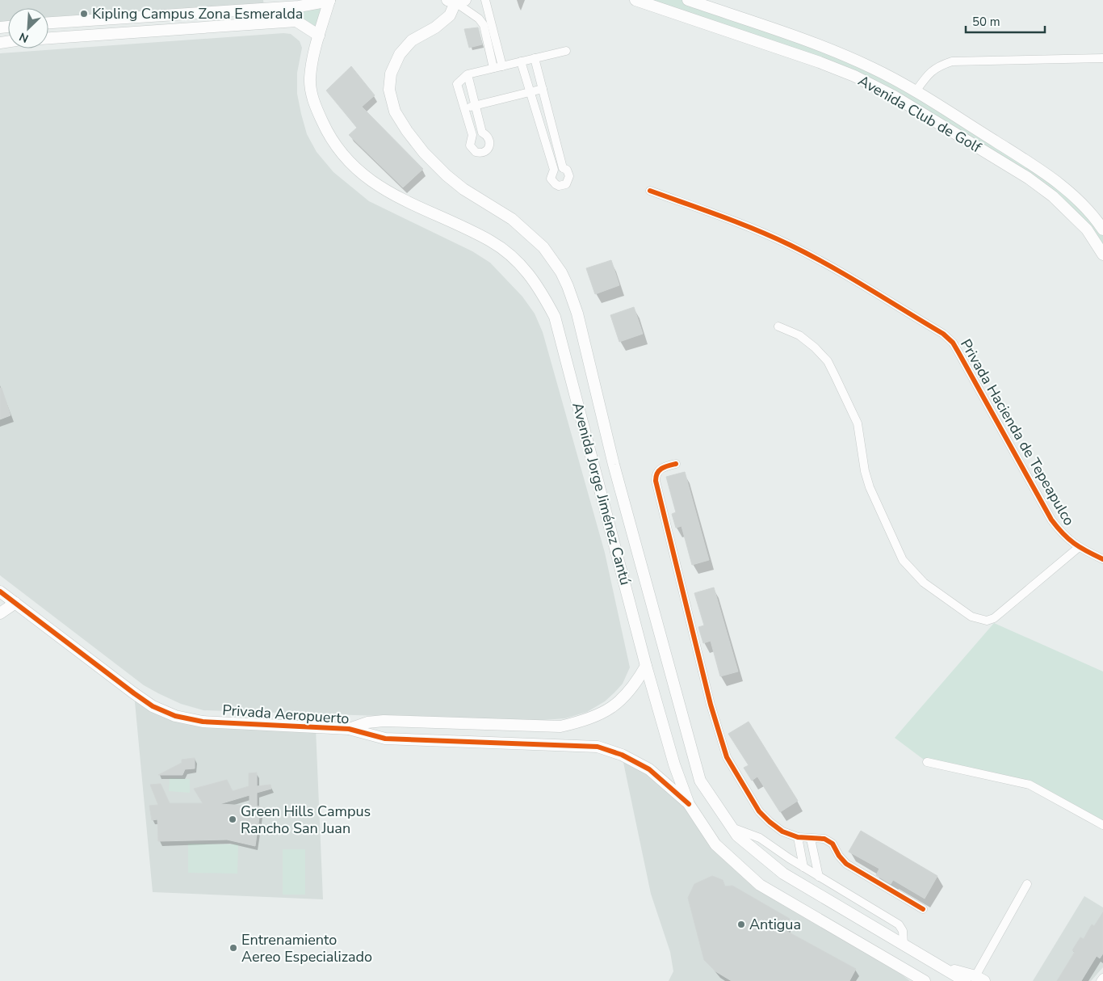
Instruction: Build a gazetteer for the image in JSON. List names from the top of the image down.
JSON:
{
  "streets": {
    "street": [
      "Avenida Club de Golf",
      "Privada Hacienda de Tepeapulco",
      "Avenida Jorge Jiménez Cantú",
      "Privada Aeropuerto"
    ]
  },
  "crossings": [
    ["Avenida Jorge Jiménez Cantú", "Privada Aeropuerto"]
  ],
  "places": [
    "Kipling Campus Zona Esmeralda",
    "Green Hills Campus Rancho San Juan",
    "Antigua",
    "Entrenamiento Aereo Especializado"
  ],
  "scale_bar": "50 m",
  "north": "bottom left"
}
